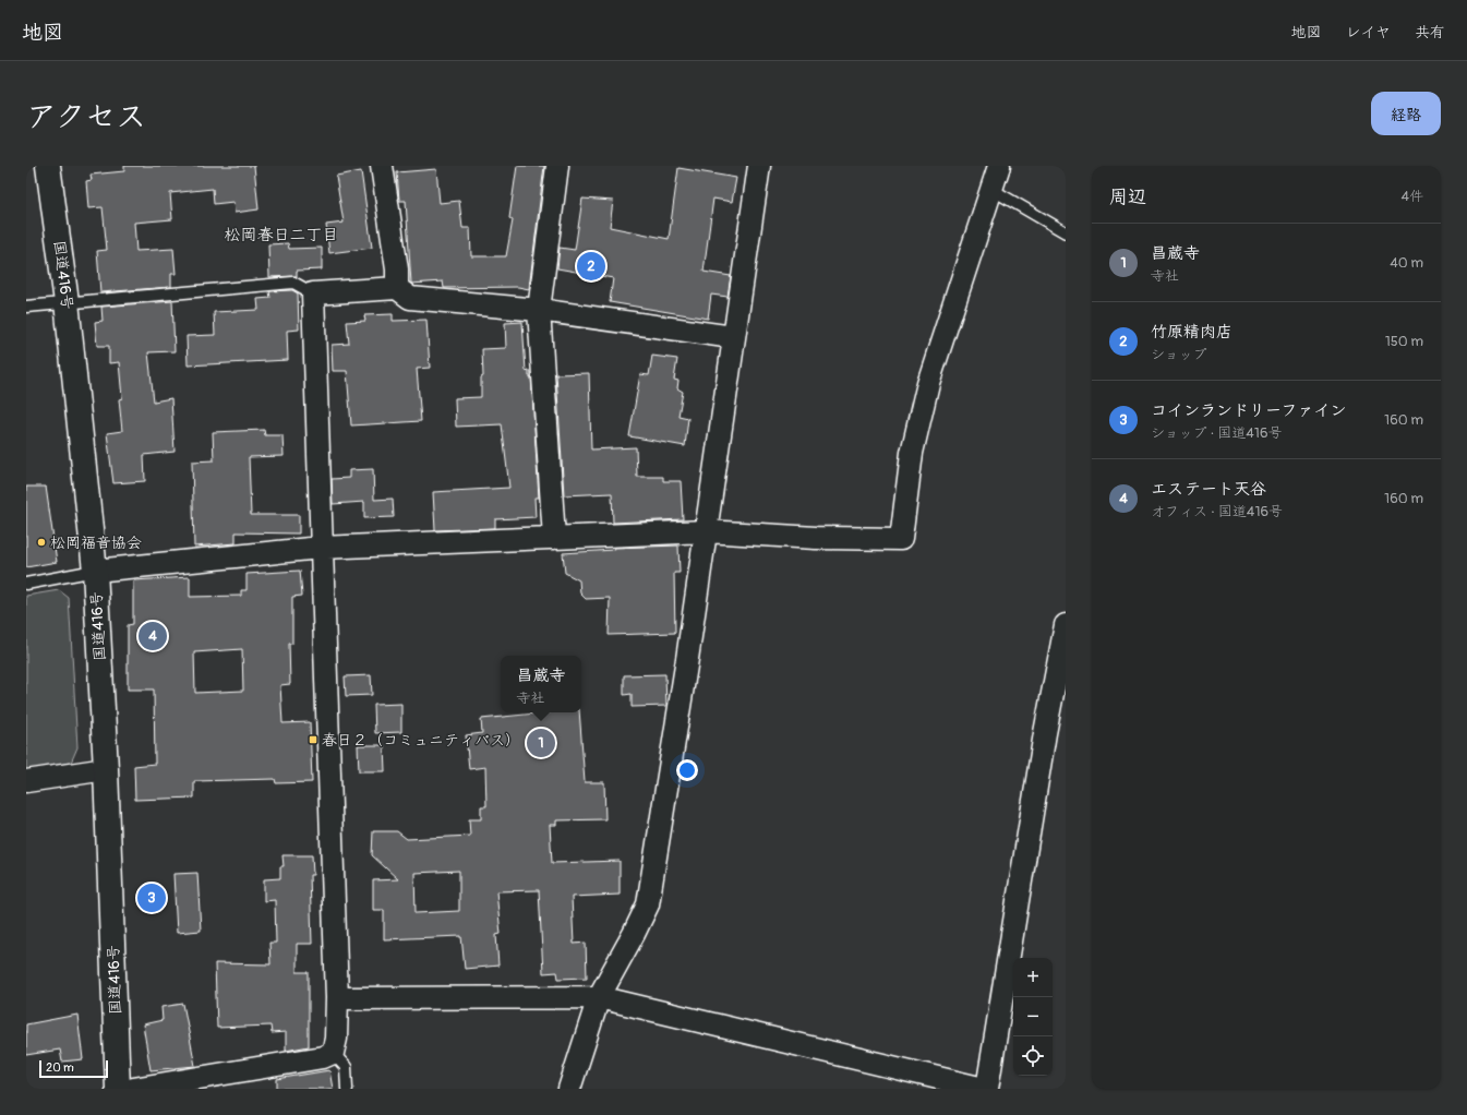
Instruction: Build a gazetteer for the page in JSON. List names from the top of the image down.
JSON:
{
  "streets": {
    "highway": ["国道416号"]
  },
  "districts": ["松岡春日二丁目"],
  "places": {
    "other": ["松岡福音協会"],
    "transit": ["春日２（コミュニティバス）"]
  },
  "scale_bar": "20 m",
  "page": {
    "header": "地図",
    "nav": ["地図", "レイヤ", "共有"],
    "title": "アクセス",
    "buttons": "経路",
    "heading": ["周辺", "4件"],
    "list": [
      {
        "mark": "1",
        "name": "昌蔵寺",
        "note": "寺社",
        "value": "40 m"
      },
      {
        "mark": "2",
        "name": "竹原精肉店",
        "note": "ショップ",
        "value": "150 m"
      },
      {
        "mark": "3",
        "name": "コインランドリーファイン",
        "note": "ショップ · 国道416号",
        "value": "160 m"
      },
      {
        "mark": "4",
        "name": "エステート天谷",
        "note": "オフィス · 国道416号",
        "value": "160 m"
      }
    ],
    "pins": [
      "2",
      "4",
      "1",
      "3"
    ],
    "popup": ["昌蔵寺", "寺社"],
    "map_buttons": ["+", "−"],
    "scale": "20 m"
  }
}
